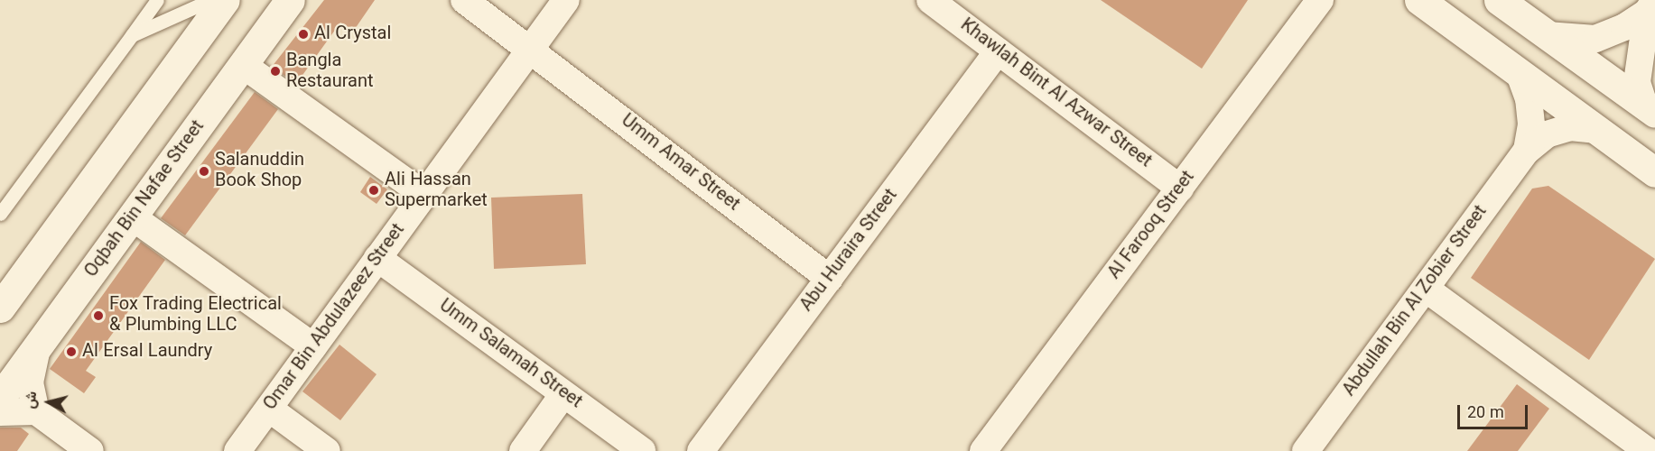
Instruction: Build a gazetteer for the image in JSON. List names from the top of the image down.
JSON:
{
  "streets": {
    "main road": ["Oqbah Bin Nafae Street"],
    "street": [
      "Khawlah Bint Al Azwar Street",
      "Umm Amar Street",
      "Al Farooq Street",
      "Abu Huraira Street",
      "Abdullah Bin Al Zobier Street",
      "Omar Bin Abdulazeez Street",
      "Umm Salamah Street"
    ]
  },
  "crossings": [
    ["Khawlah Bint Al Azwar Street", "Al Farooq Street"],
    ["Khawlah Bint Al Azwar Street", "Abu Huraira Street"],
    ["Umm Amar Street", "Abu Huraira Street"],
    ["Umm Amar Street", "Omar Bin Abdulazeez Street"],
    ["Omar Bin Abdulazeez Street", "Umm Salamah Street"]
  ],
  "places": [
    "Al Crystal",
    "Bangla Restaurant",
    "Salanuddin Book Shop",
    "Ali Hassan Supermarket",
    "Fox Trading Electrical & Plumbing LLC",
    "Al Ersal Laundry"
  ],
  "scale_bar": "20 m",
  "north": "left"
}
